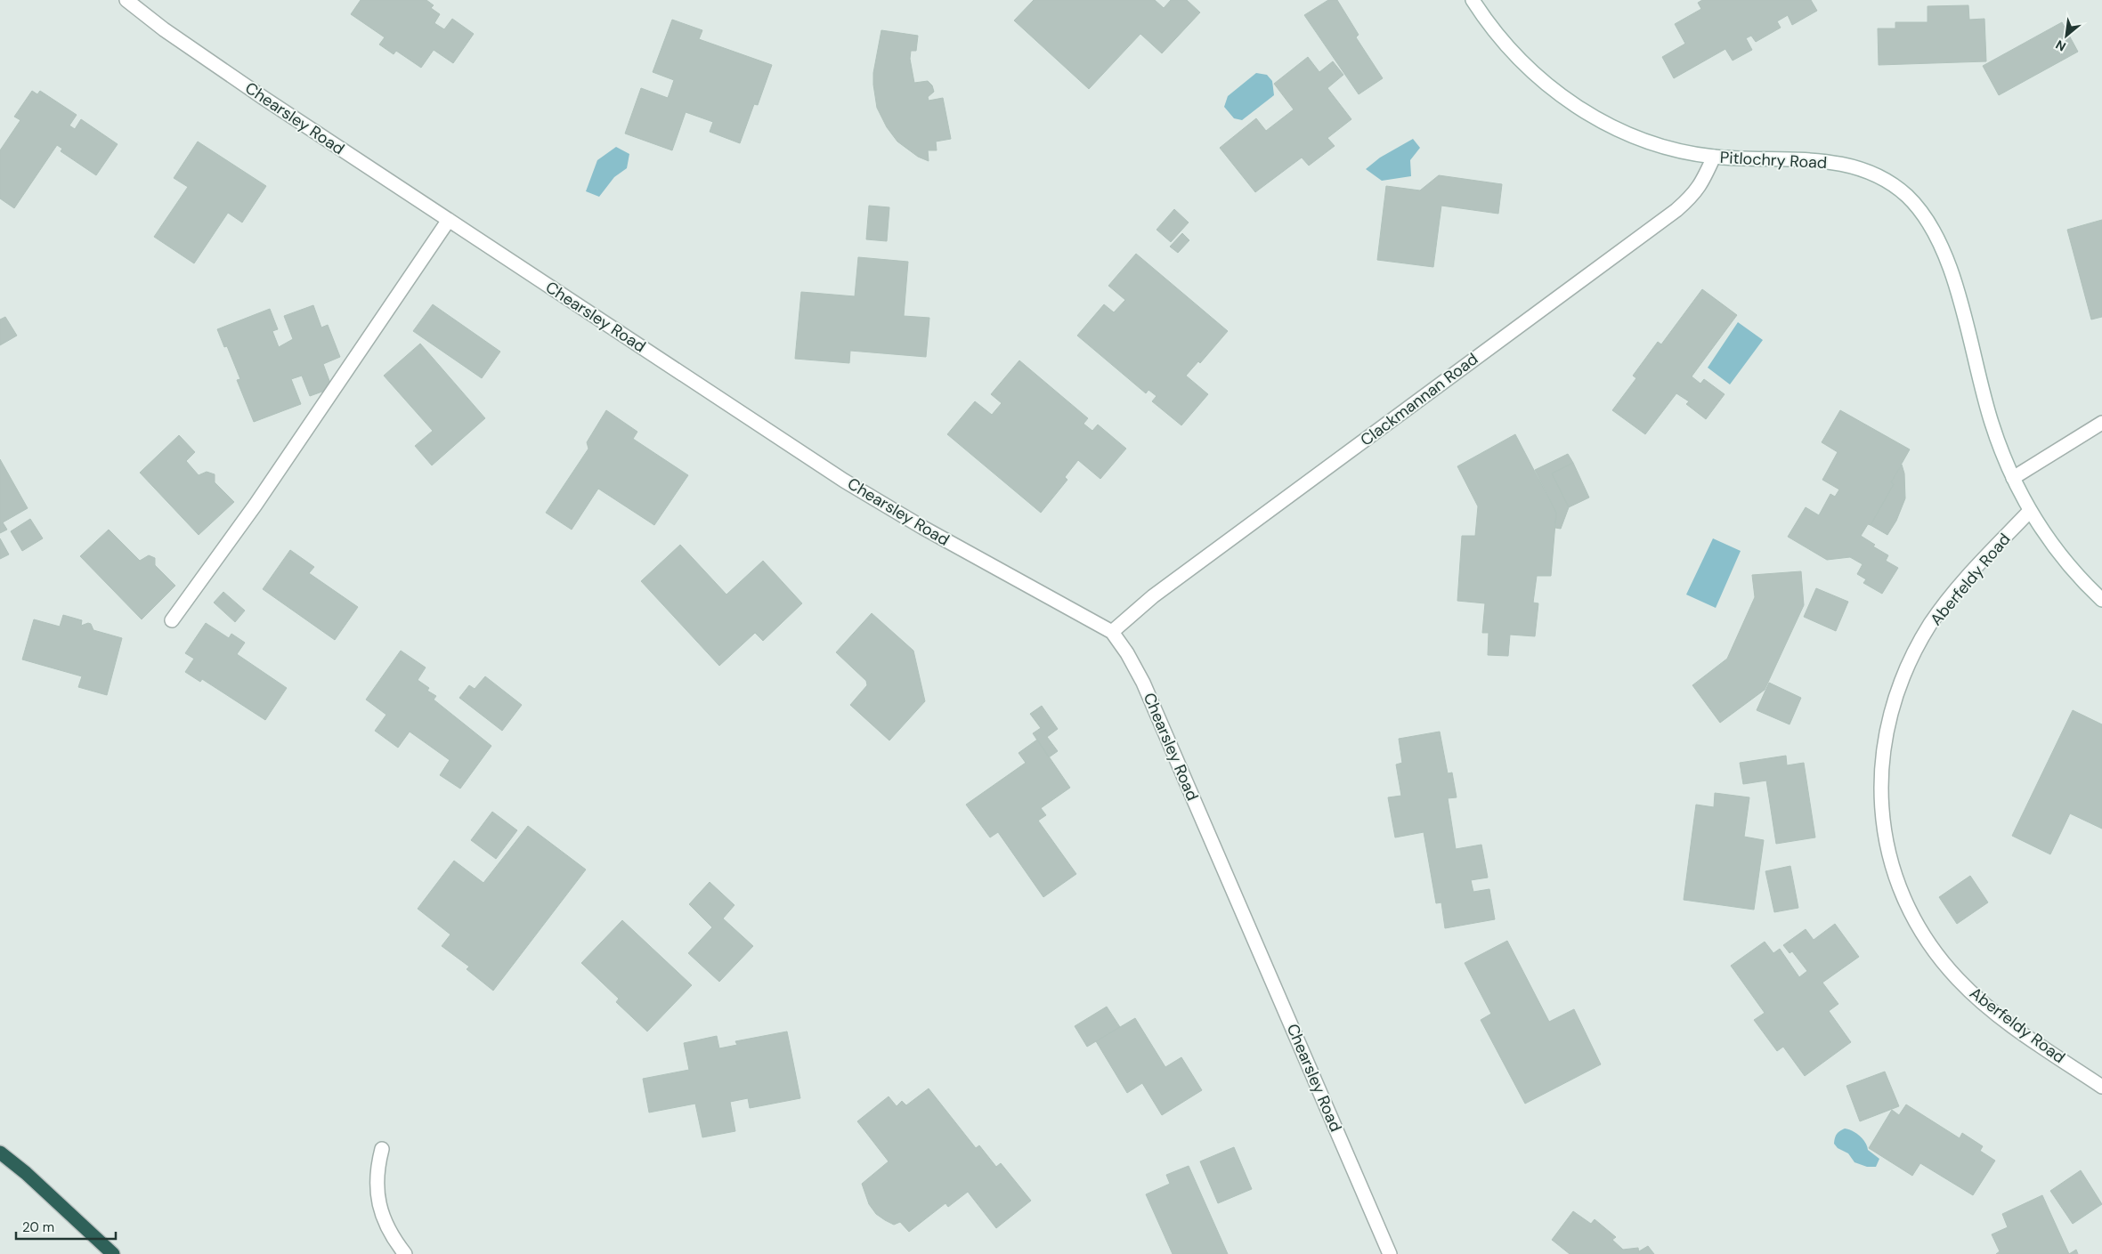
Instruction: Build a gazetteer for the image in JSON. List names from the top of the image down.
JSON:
{
  "streets": {
    "street": [
      "Chearsley Road",
      "Pitlochry Road",
      "Clackmannan Road",
      "Aberfeldy Road"
    ]
  },
  "crossings": [
    ["Chearsley Road", "Clackmannan Road"],
    ["Pitlochry Road", "Clackmannan Road"],
    ["Pitlochry Road", "Aberfeldy Road"]
  ],
  "scale_bar": "20 m",
  "north": "bottom left"
}
